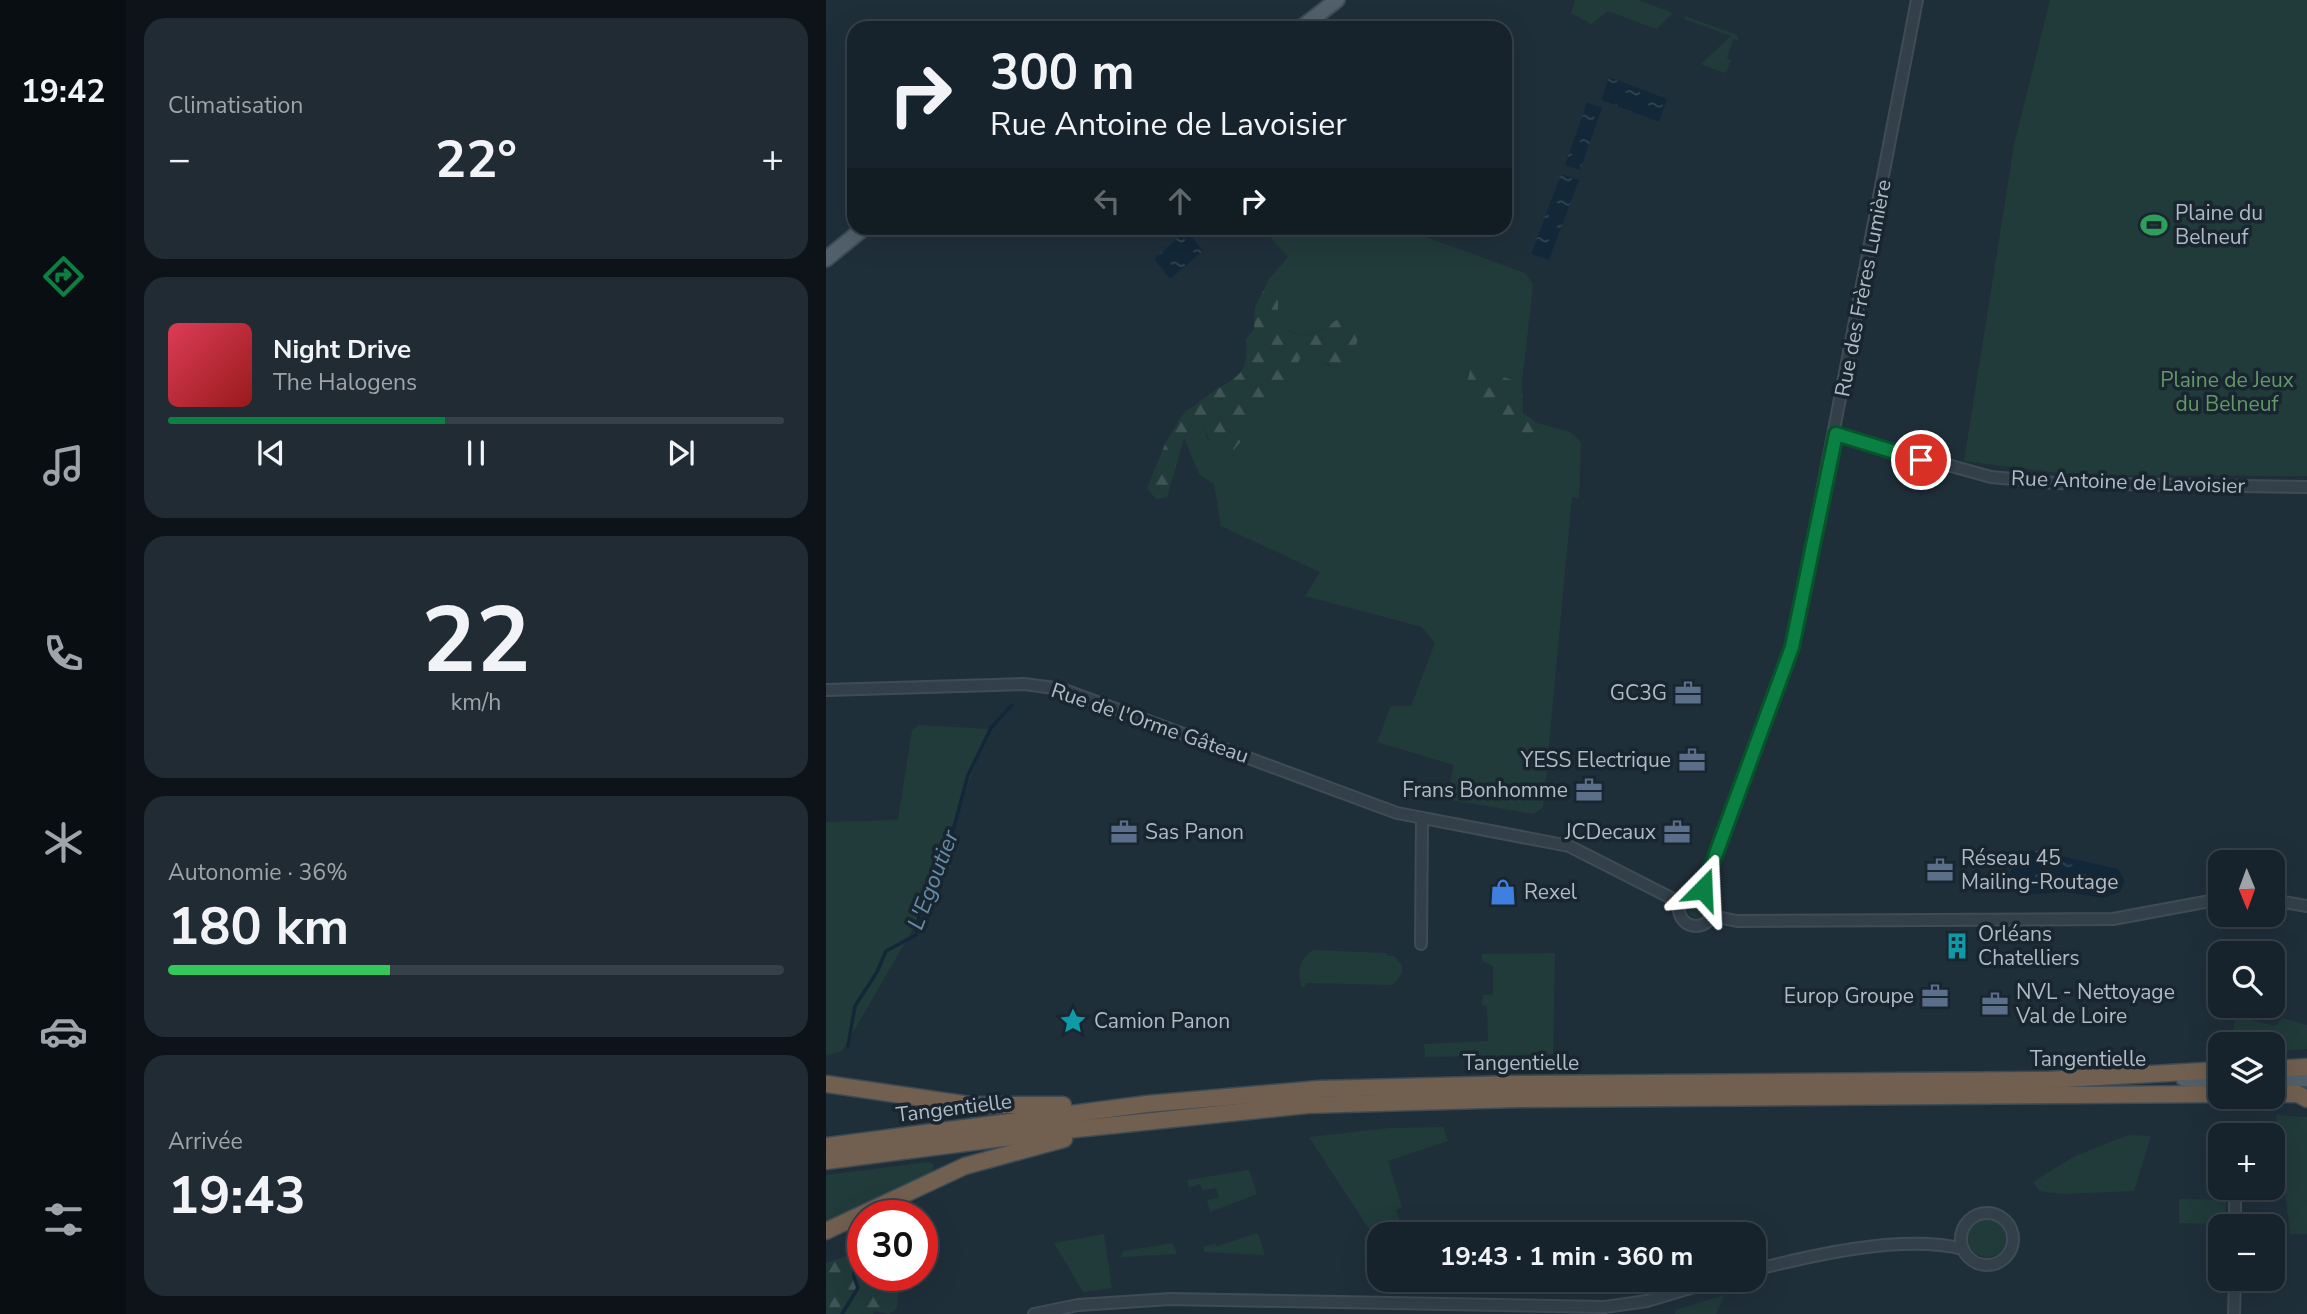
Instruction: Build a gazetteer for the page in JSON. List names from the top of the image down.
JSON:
{
  "streets": {
    "highway": ["Tangentielle"],
    "street": ["Rue des Frères Lumière", "Rue Antoine de Lavoisier", "Rue de l'Orme Gâteau"]
  },
  "crossings": [
    ["Rue des Frères Lumière", "Rue Antoine de Lavoisier"],
    ["Rue des Frères Lumière", "Rue de l'Orme Gâteau"]
  ],
  "water": ["L'Egoutier"],
  "parks": ["Plaine de Jeux du Belneuf"],
  "places": {
    "sports": ["Plaine du Belneuf"],
    "office": [
      "GC3G",
      "YESS Electrique",
      "Frans Bonhomme",
      "Sas Panon",
      "JCDecaux",
      "Réseau 45 Mailing-Routage",
      "Europ Groupe",
      "NVL - Nettoyage Val de Loire"
    ],
    "shop": ["Rexel"],
    "building": ["Orléans Chatelliers"],
    "place": ["Camion Panon"]
  },
  "north": "bottom",
  "page": {
    "tabs": "19:42",
    "tile": [
      "Climatisation",
      ["22", "km/h"],
      ["Autonomie · 36%", "180 km"],
      ["Arrivée", "19:43"]
    ],
    "turn": ["300 m", "Rue Antoine de Lavoisier"],
    "heat": ["−", "22°", "+"],
    "song": ["Night Drive", "The Halogens"],
    "map_buttons": ["+", "−"],
    "limit": "30",
    "trip": "19:43 · 1 min · 360 m"
  }
}
